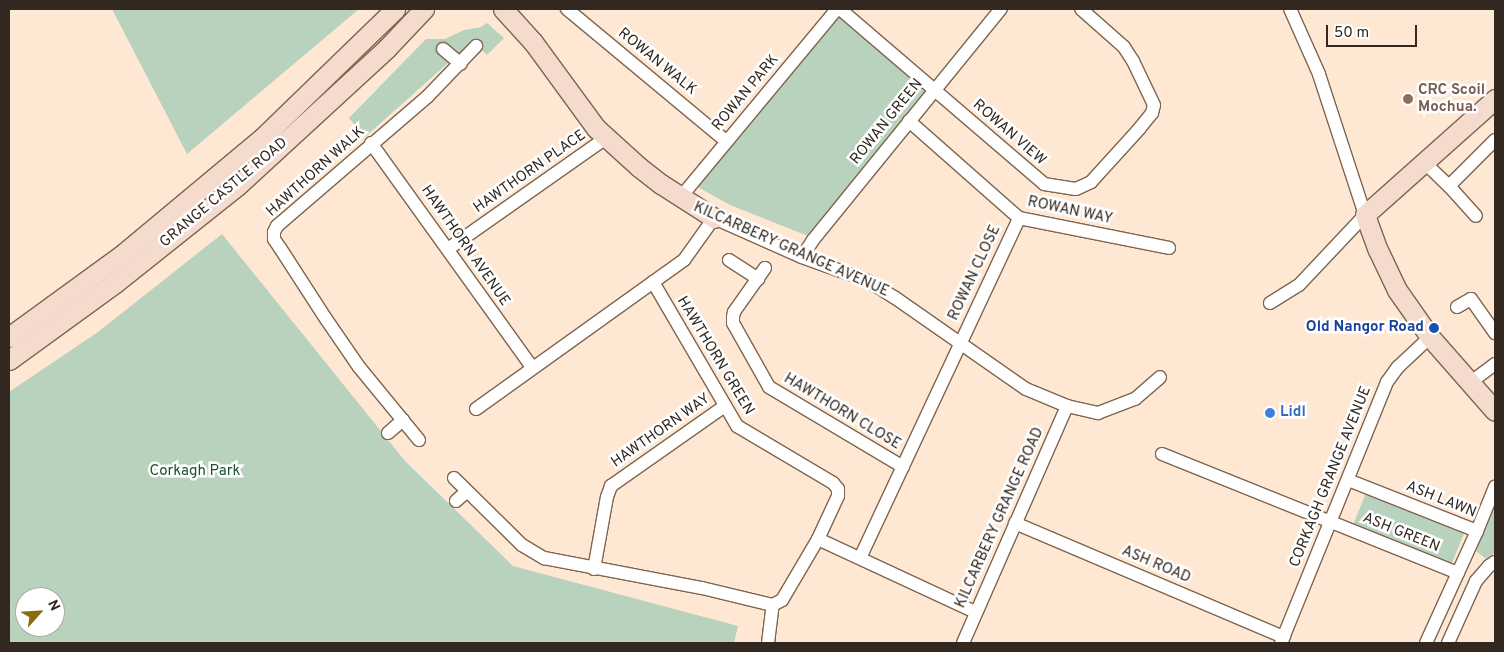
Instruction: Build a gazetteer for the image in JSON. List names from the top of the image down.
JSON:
{
  "streets": {
    "main road": ["GRANGE CASTLE ROAD", "KILCARBERY GRANGE AVENUE"],
    "street": [
      "ROWAN WALK",
      "ROWAN PARK",
      "ROWAN GREEN",
      "ROWAN VIEW",
      "HAWTHORN WALK",
      "HAWTHORN PLACE",
      "ROWAN WAY",
      "HAWTHORN AVENUE",
      "ROWAN CLOSE",
      "HAWTHORN GREEN",
      "HAWTHORN CLOSE",
      "HAWTHORN WAY",
      "CORKAGH GRANGE AVENUE",
      "ASH LAWN",
      "KILCARBERY GRANGE ROAD",
      "ASH GREEN",
      "ASH ROAD"
    ]
  },
  "crossings": [
    ["ROWAN WALK", "ROWAN PARK"],
    ["ROWAN PARK", "ROWAN VIEW"],
    ["ROWAN PARK", "KILCARBERY GRANGE AVENUE"],
    ["ROWAN GREEN", "ROWAN VIEW"],
    ["ROWAN GREEN", "ROWAN WAY"],
    ["ROWAN GREEN", "KILCARBERY GRANGE AVENUE"],
    ["HAWTHORN WALK", "HAWTHORN AVENUE"],
    ["HAWTHORN PLACE", "HAWTHORN AVENUE"],
    ["HAWTHORN PLACE", "KILCARBERY GRANGE AVENUE"],
    ["ROWAN WAY", "ROWAN CLOSE"],
    ["KILCARBERY GRANGE AVENUE", "ROWAN CLOSE"],
    ["KILCARBERY GRANGE AVENUE", "HAWTHORN CLOSE"],
    ["KILCARBERY GRANGE AVENUE", "KILCARBERY GRANGE ROAD"],
    ["ROWAN CLOSE", "HAWTHORN CLOSE"],
    ["HAWTHORN GREEN", "HAWTHORN WAY"],
    ["CORKAGH GRANGE AVENUE", "ASH LAWN"],
    ["CORKAGH GRANGE AVENUE", "ASH GREEN"],
    ["CORKAGH GRANGE AVENUE", "ASH ROAD"],
    ["KILCARBERY GRANGE ROAD", "ASH ROAD"]
  ],
  "parks": ["Corkagh Park"],
  "places": ["CRC Scoil Mochua.", "Old Nangor Road", "Lidl"],
  "scale_bar": "50 m",
  "north": "top right"
}
